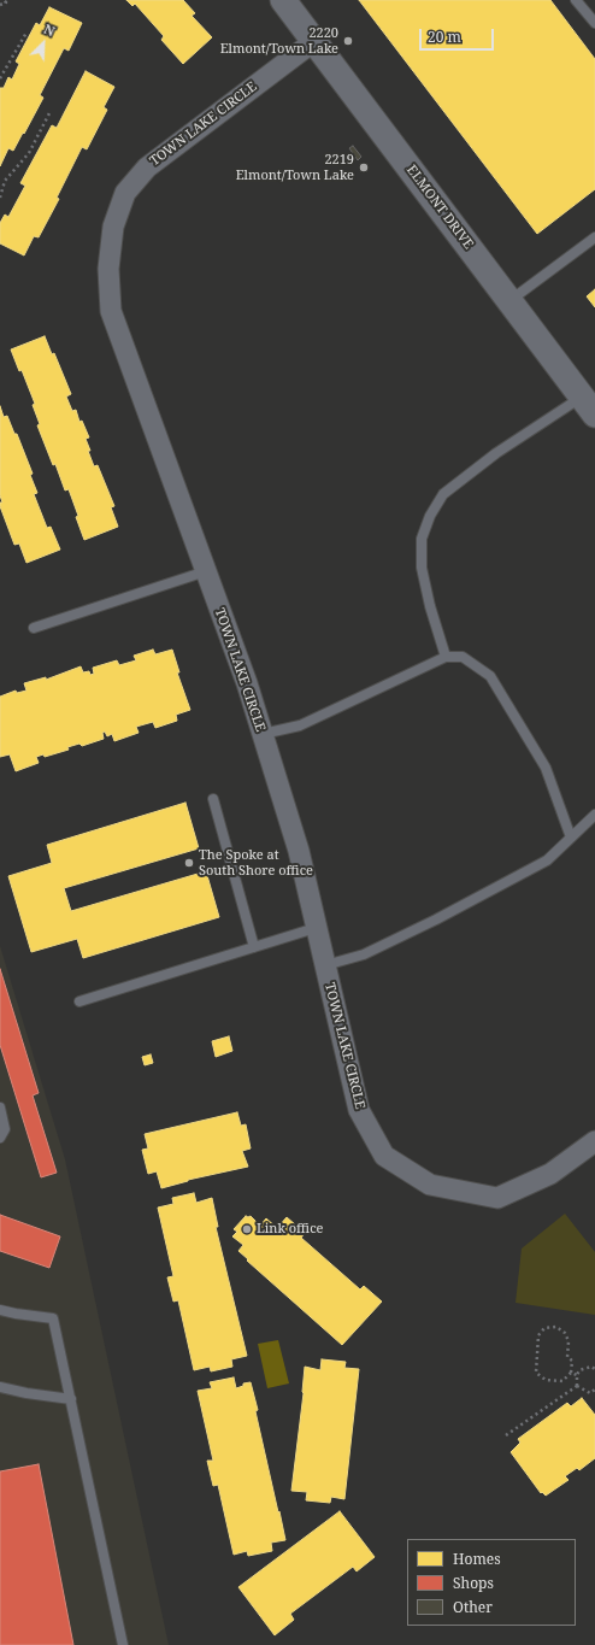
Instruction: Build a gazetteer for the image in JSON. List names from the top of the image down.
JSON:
{
  "streets": {
    "street": ["TOWN LAKE CIRCLE", "ELMONT DRIVE"]
  },
  "crossings": [
    ["TOWN LAKE CIRCLE", "ELMONT DRIVE"]
  ],
  "places": [
    "2220 Elmont/Town Lake",
    "2219 Elmont/Town Lake",
    "The Spoke at South Shore office",
    "Link office"
  ],
  "legend": ["Homes", "Shops", "Other"],
  "scale_bar": "20 m",
  "north": "top right"
}
